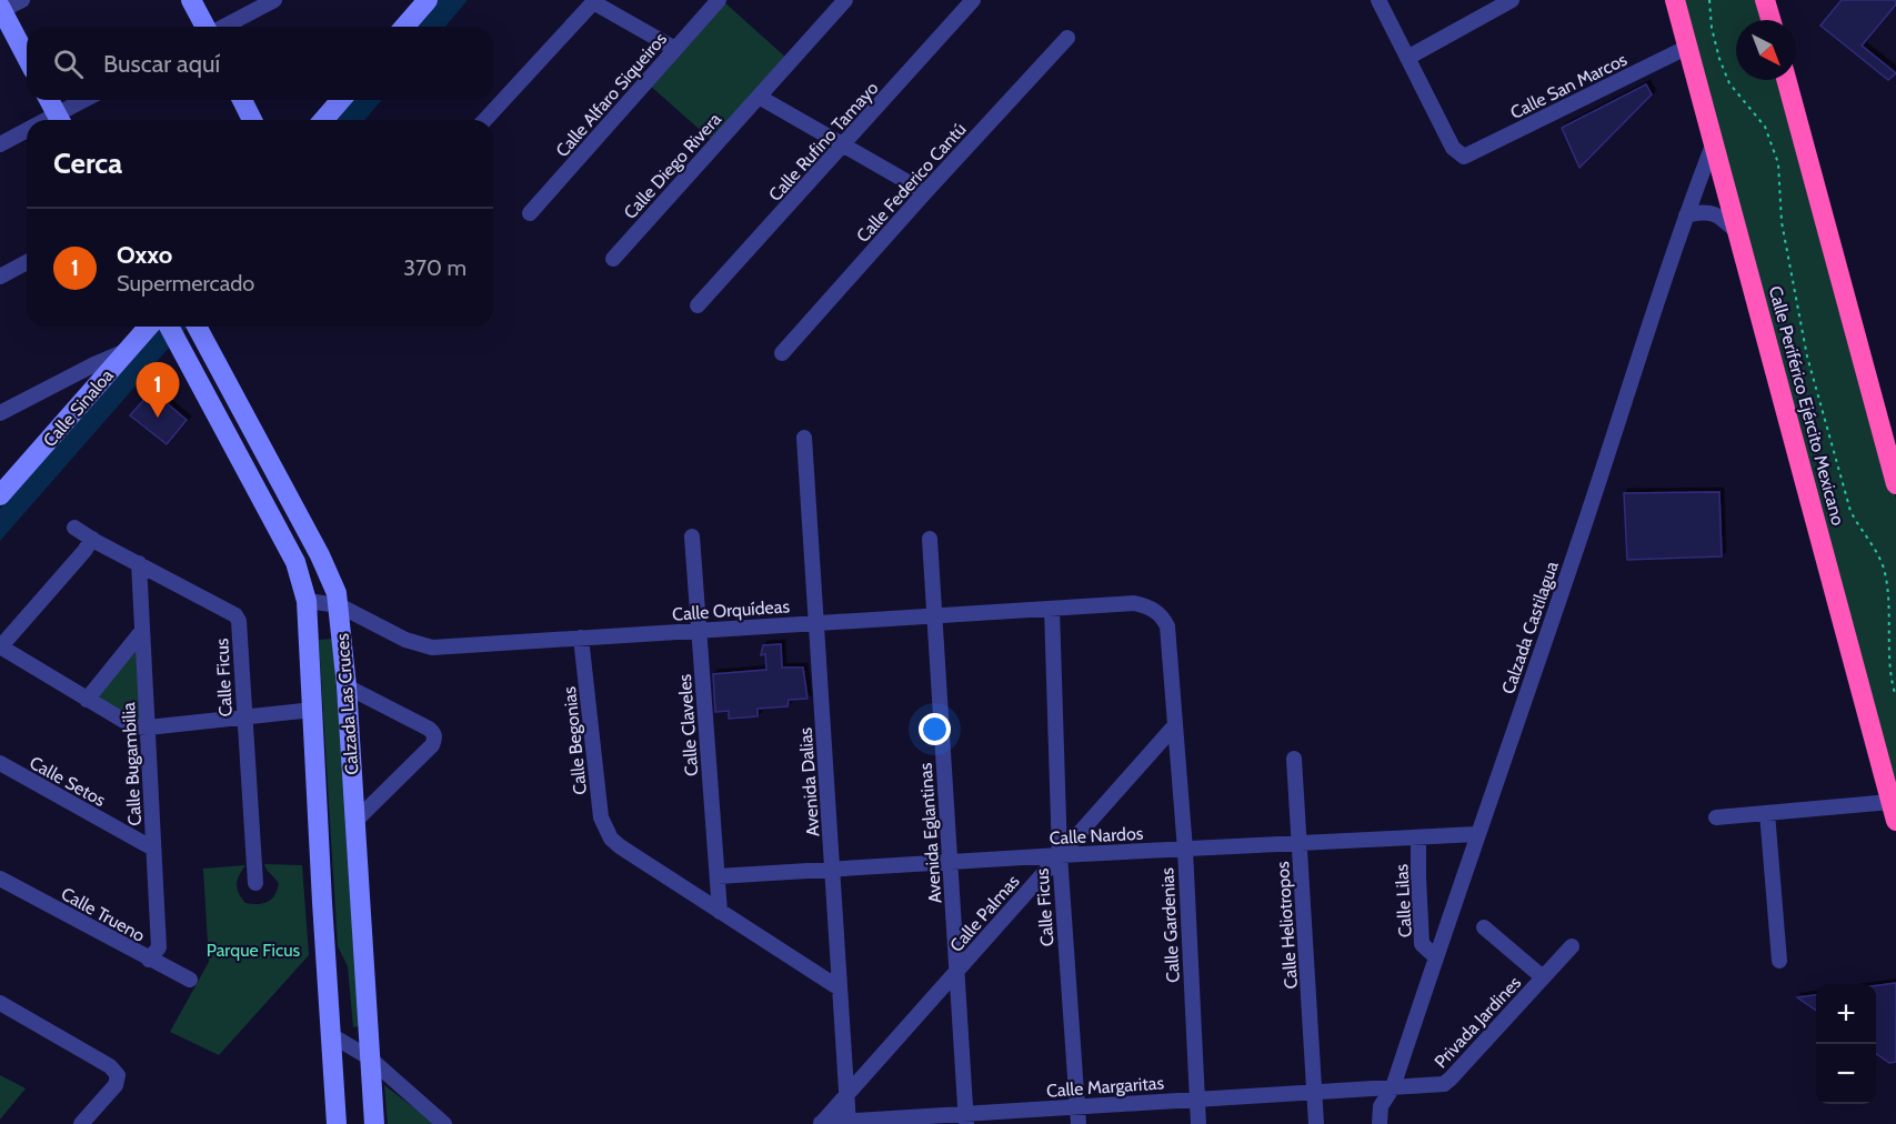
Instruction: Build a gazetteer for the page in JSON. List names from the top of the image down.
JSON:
{
  "streets": {
    "highway": ["Calle Periférico Ejército Mexicano"],
    "street": [
      "Calle San Marcos",
      "Calle Alfaro Siqueiros",
      "Calle Rufino Tamayo",
      "Calle Diego Rivera",
      "Calle Federico Cantú",
      "Calle Sinaloa",
      "Calle Orquídeas",
      "Calzada Castilagua",
      "Calle Ficus",
      "Calzada Las Cruces",
      "Calle Claveles",
      "Calle Begonias",
      "Calle Bugambilia",
      "Calle Setos",
      "Avenida Dalias",
      "Avenida Eglantinas",
      "Calle Nardos",
      "Calle Lilas",
      "Calle Palmas",
      "Calle Trueno",
      "Calle Gardenias",
      "Calle Heliotropos",
      "Privada Jardines",
      "Calle Margaritas"
    ]
  },
  "crossings": [
    ["Calle San Marcos", "Calle Periférico Ejército Mexicano"],
    ["Calle Periférico Ejército Mexicano", "Calzada Castilagua"],
    ["Calle Orquídeas", "Calle Ficus"],
    ["Calle Orquídeas", "Calzada Las Cruces"],
    ["Calle Orquídeas", "Calle Claveles"],
    ["Calle Orquídeas", "Calle Begonias"],
    ["Calle Orquídeas", "Avenida Dalias"],
    ["Calle Orquídeas", "Avenida Eglantinas"],
    ["Calle Orquídeas", "Calle Gardenias"],
    ["Calzada Castilagua", "Calle Nardos"],
    ["Calzada Castilagua", "Calle Lilas"],
    ["Calzada Castilagua", "Privada Jardines"],
    ["Calzada Castilagua", "Calle Margaritas"],
    ["Calle Ficus", "Calle Bugambilia"],
    ["Calle Ficus", "Calle Nardos"],
    ["Calle Ficus", "Calle Palmas"],
    ["Calle Ficus", "Calle Margaritas"],
    ["Calle Claveles", "Calle Begonias"],
    ["Calle Claveles", "Calle Nardos"],
    ["Calle Bugambilia", "Calle Setos"],
    ["Calle Bugambilia", "Calle Trueno"],
    ["Avenida Dalias", "Calle Nardos"],
    ["Avenida Dalias", "Calle Palmas"],
    ["Avenida Dalias", "Calle Margaritas"],
    ["Avenida Eglantinas", "Calle Nardos"],
    ["Avenida Eglantinas", "Calle Palmas"],
    ["Avenida Eglantinas", "Calle Margaritas"],
    ["Calle Nardos", "Calle Lilas"],
    ["Calle Nardos", "Calle Palmas"],
    ["Calle Nardos", "Calle Gardenias"],
    ["Calle Nardos", "Calle Heliotropos"],
    ["Calle Palmas", "Calle Gardenias"],
    ["Calle Palmas", "Calle Margaritas"],
    ["Calle Gardenias", "Calle Margaritas"],
    ["Calle Heliotropos", "Calle Margaritas"],
    ["Privada Jardines", "Calle Margaritas"]
  ],
  "parks": ["Parque Ficus"],
  "north": "bottom right",
  "page": {
    "search": "Buscar aquí",
    "heading": "Cerca",
    "list": [
      {
        "mark": "1",
        "name": "Oxxo",
        "note": "Supermercado",
        "value": "370 m"
      }
    ],
    "pins": "1",
    "map_buttons": ["+", "−"]
  }
}
